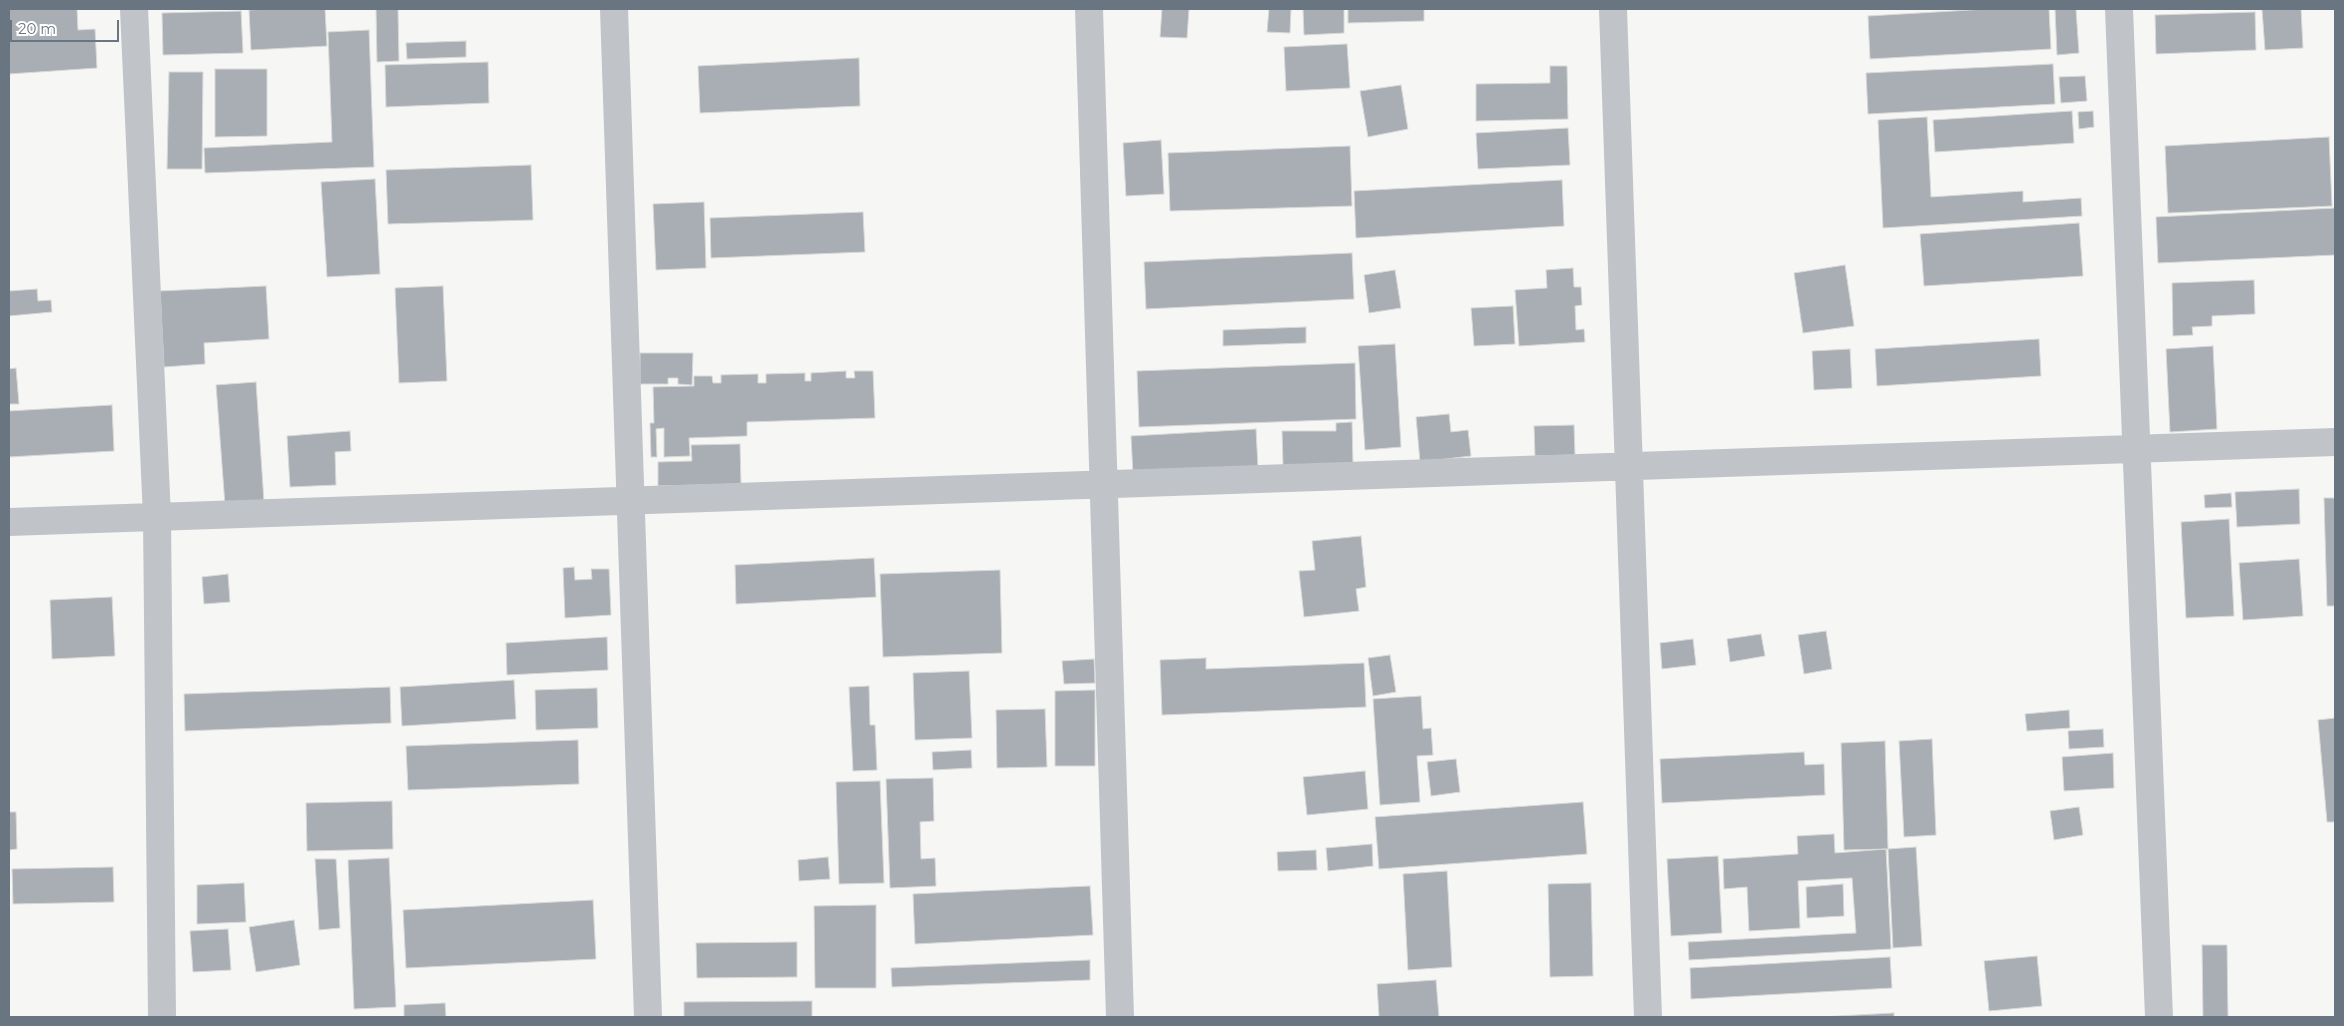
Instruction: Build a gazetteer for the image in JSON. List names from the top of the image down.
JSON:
{
  "scale_bar": "20 m"
}
